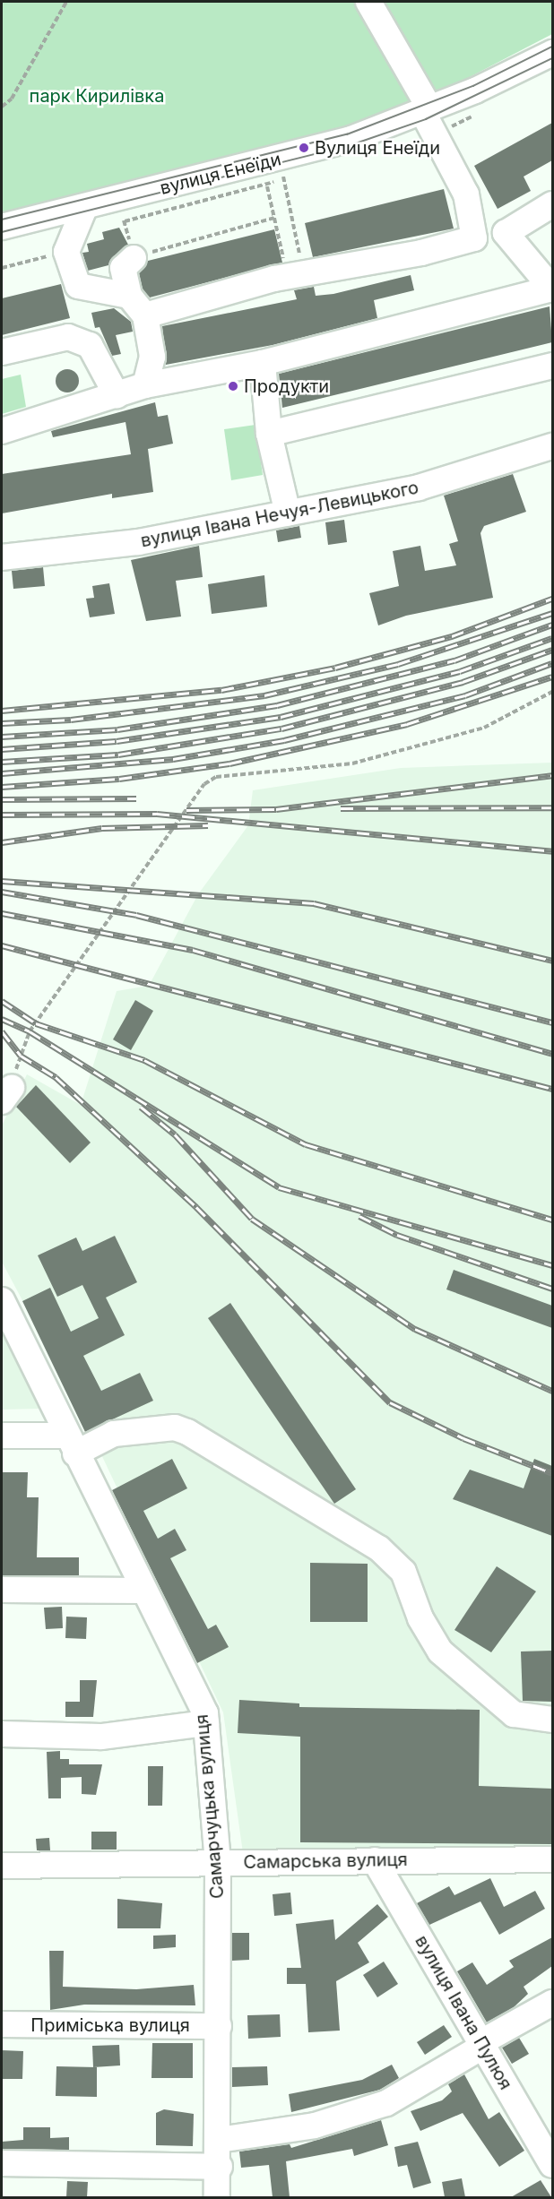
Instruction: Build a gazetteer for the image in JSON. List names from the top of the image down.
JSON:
{
  "streets": {
    "street": [
      "вулиця Енеїди",
      "вулиця Івана Нечуя-Левицького",
      "Самарчуцька вулиця",
      "Самарська вулиця",
      "вулиця Івана Пулюя",
      "Приміська вулиця"
    ]
  },
  "crossings": [
    ["Самарчуцька вулиця", "Самарська вулиця"],
    ["Самарчуцька вулиця", "Приміська вулиця"],
    ["Самарська вулиця", "вулиця Івана Пулюя"]
  ],
  "parks": ["парк Кирилівка"],
  "places": ["Вулиця Енеїди", "Продукти"]
}
